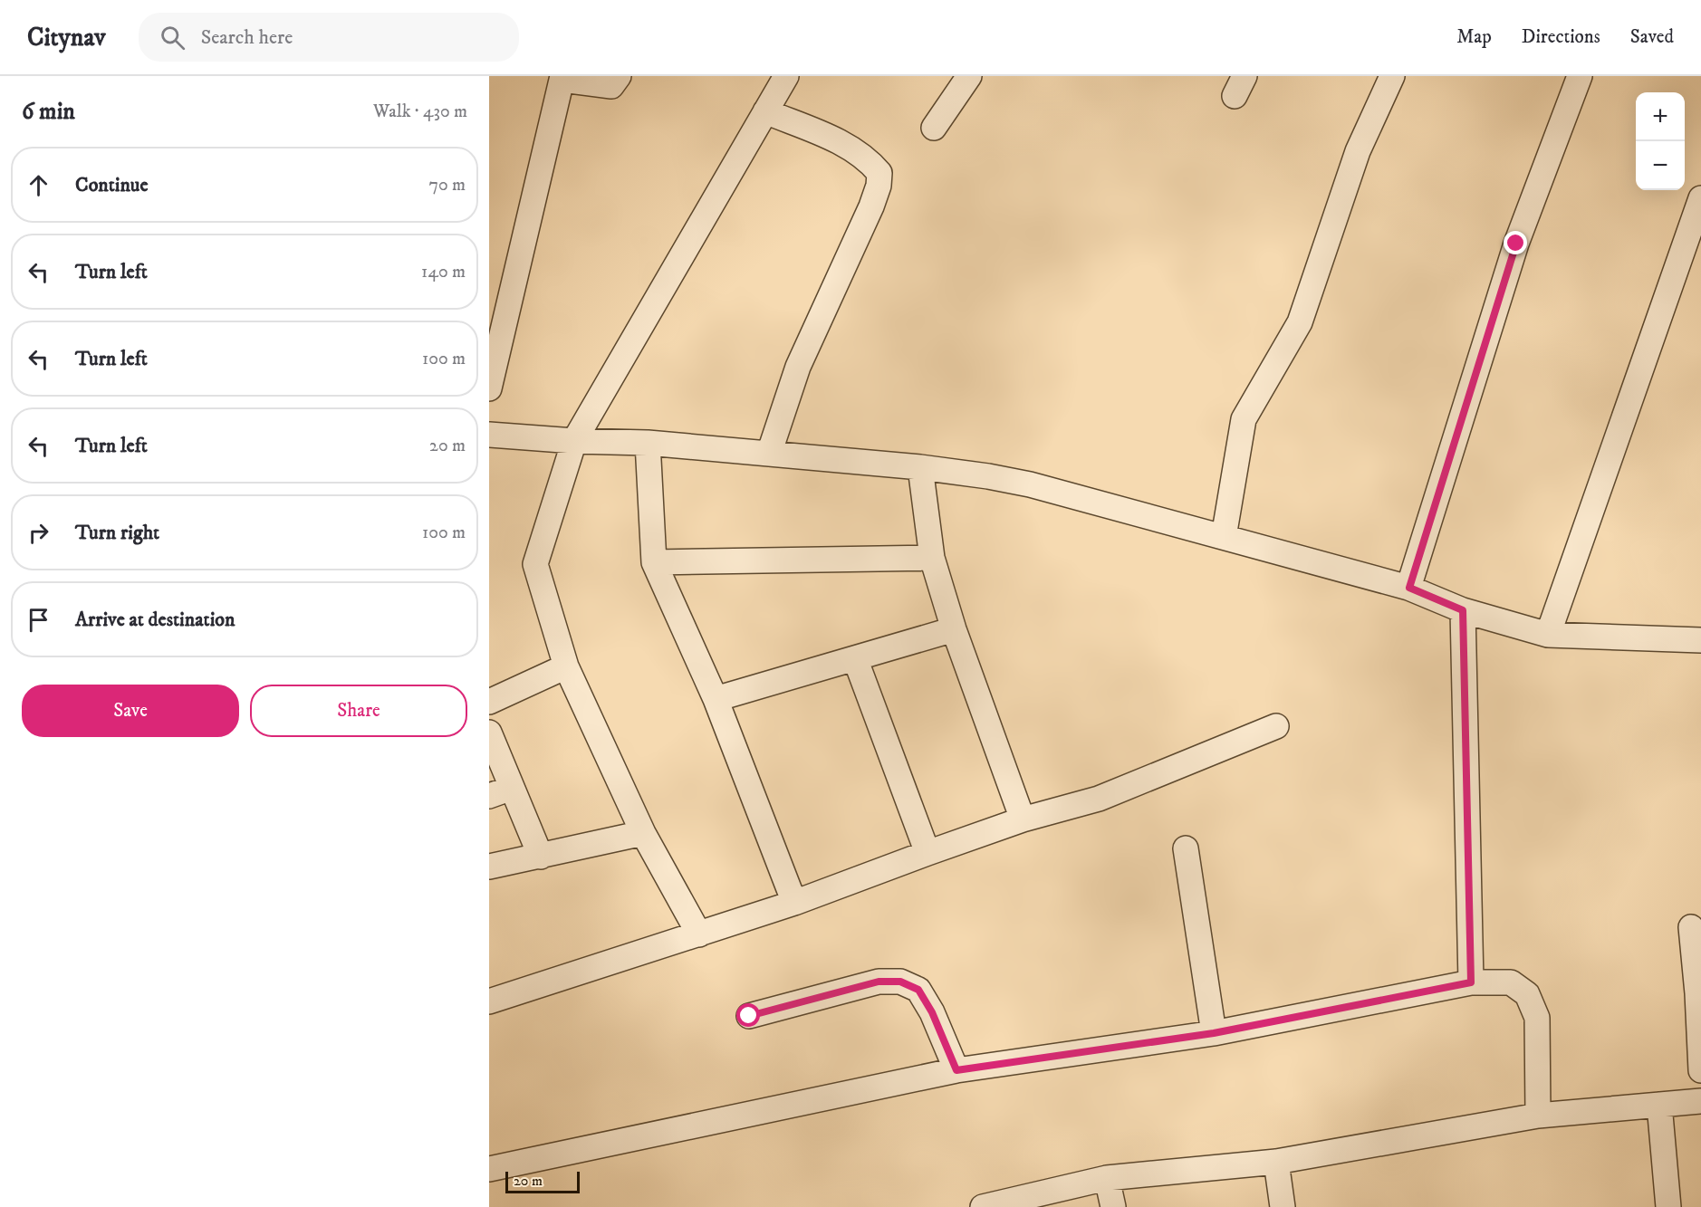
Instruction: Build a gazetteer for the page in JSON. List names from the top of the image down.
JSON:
{
  "scale_bar": "20 m",
  "page": {
    "header": "Citynav",
    "search": "Search here",
    "nav": ["Map", "Directions", "Saved"],
    "heading": ["6 min", "Walk · 430 m"],
    "map_buttons": ["+", "−"],
    "list": [
      ["Continue", "70 m"],
      ["Turn left", "140 m"],
      ["Turn left", "100 m"],
      ["Turn left", "20 m"],
      ["Turn right", "100 m"],
      "Arrive at destination"
    ],
    "buttons": ["Save", "Share"],
    "scale": "20 m"
  }
}
